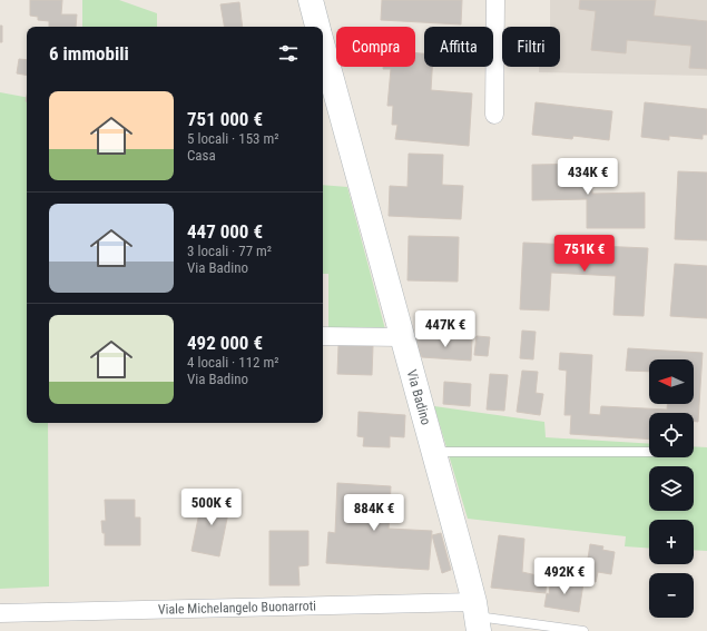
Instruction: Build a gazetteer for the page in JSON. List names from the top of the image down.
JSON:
{
  "streets": {
    "street": ["Via Badino", "Viale Michelangelo Buonarroti"]
  },
  "crossings": [
    ["Via Badino", "Viale Michelangelo Buonarroti"]
  ],
  "north": "left",
  "page": {
    "chip": ["Compra", "Affitta", "Filtri"],
    "heading": "6 immobili",
    "list": [
      {
        "name": "751 000 €",
        "note": "5 locali · 153 m² · Casa"
      },
      {
        "name": "447 000 €",
        "note": "3 locali · 77 m² · Via Badino"
      },
      {
        "name": "492 000 €",
        "note": "4 locali · 112 m² · Via Badino"
      }
    ],
    "price": [
      "434K €",
      "751K €",
      "447K €",
      "500K €",
      "884K €",
      "492K €"
    ],
    "map_buttons": ["+", "−"]
  }
}
